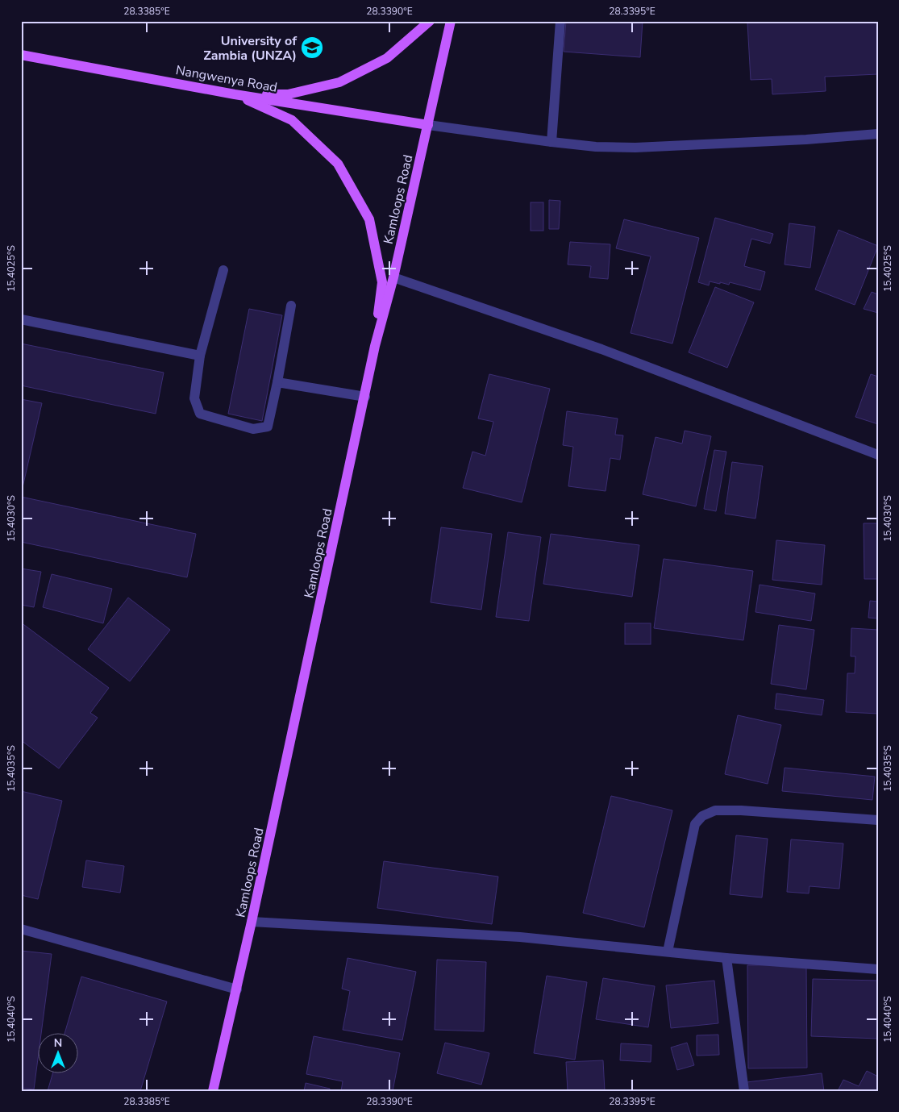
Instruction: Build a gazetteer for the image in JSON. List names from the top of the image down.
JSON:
{
  "streets": {
    "main road": ["Nangwenya Road", "Kamloops Road"]
  },
  "crossings": [
    ["Nangwenya Road", "Kamloops Road"]
  ],
  "places": {
    "school or university": ["University of Zambia (UNZA)"]
  },
  "north": "top",
  "coordinates": [
    "28.3385°E",
    "28.3390°E",
    "28.3395°E",
    "15.4025°S",
    "15.4030°S",
    "15.4035°S",
    "15.4040°S"
  ]
}
